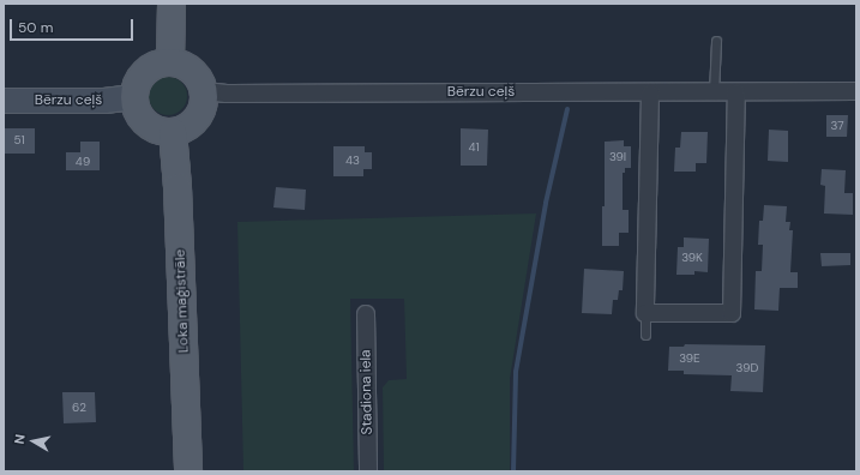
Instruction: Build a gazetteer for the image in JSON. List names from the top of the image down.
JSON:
{
  "streets": {
    "main road": ["Loka maģistrāle"],
    "street": ["Bērzu ceļš", "Stadiona iela"]
  },
  "crossings": [
    ["Bērzu ceļš", "Loka maģistrāle"]
  ],
  "house_numbers": [
    "37",
    "51",
    "41",
    "39I",
    "43",
    "49",
    "39K",
    "39E",
    "39D",
    "62"
  ],
  "scale_bar": "50 m",
  "north": "left"
}
